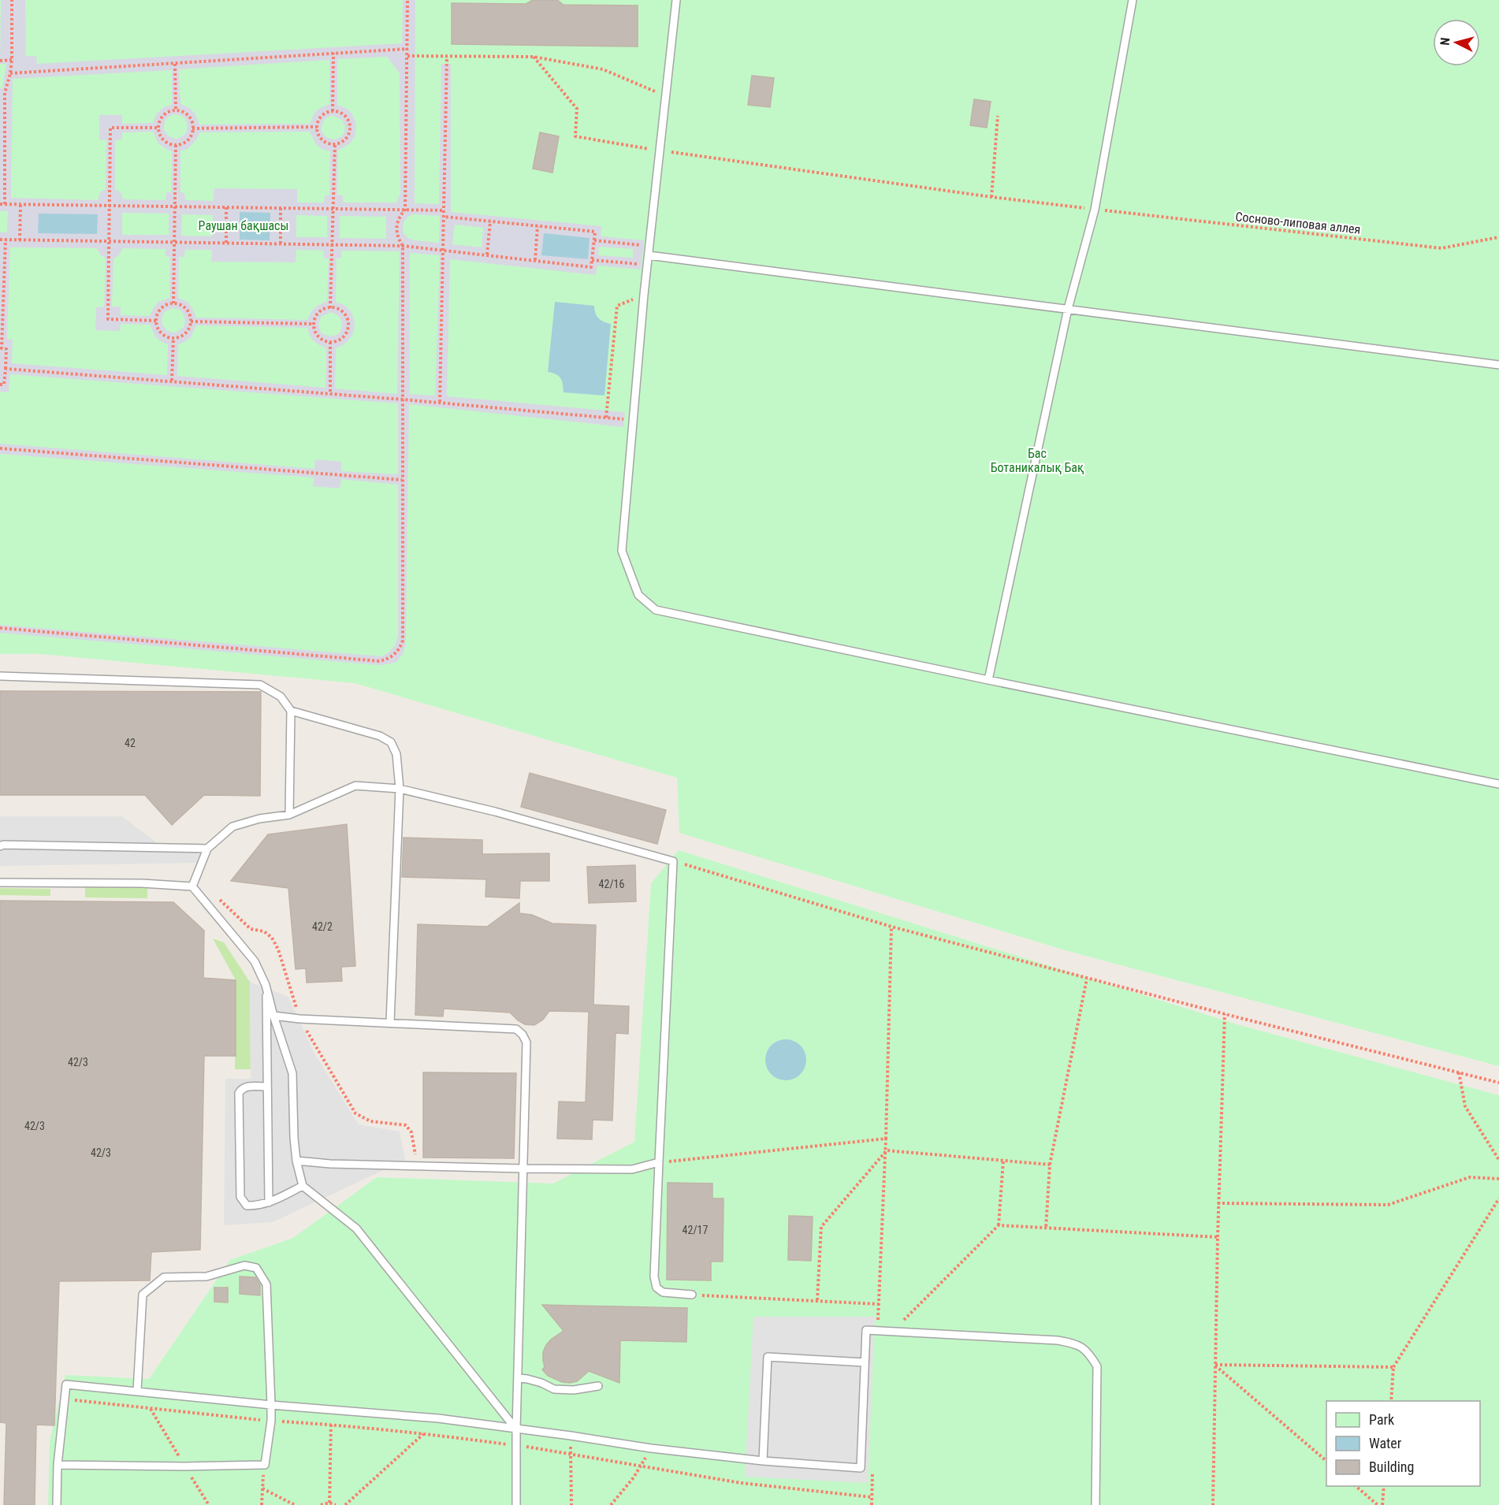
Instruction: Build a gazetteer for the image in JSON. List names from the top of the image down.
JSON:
{
  "streets": {
    "path": ["Сосново-липовая аллея"]
  },
  "parks": ["Раушан бақшасы", "Бас Ботаникалық Бақ"],
  "house_numbers": [
    "42",
    "42/16",
    "42/2",
    "42/3",
    "42/3",
    "42/3",
    "42/17"
  ],
  "legend": ["Park", "Water", "Building"],
  "north": "left"
}
